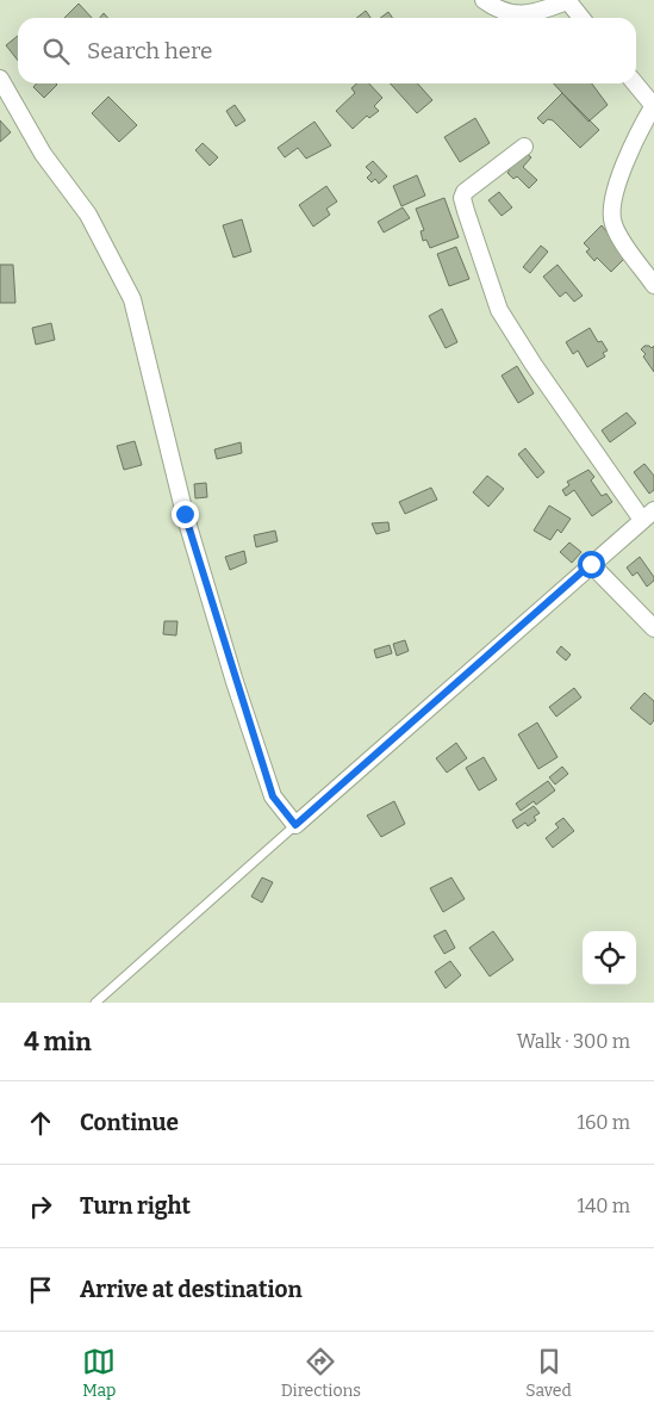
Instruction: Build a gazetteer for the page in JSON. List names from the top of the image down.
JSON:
{
  "page": {
    "search": "Search here",
    "heading": ["4 min", "Walk · 300 m"],
    "list": [
      ["Continue", "160 m"],
      ["Turn right", "140 m"],
      "Arrive at destination"
    ],
    "nav": ["Map", "Directions", "Saved"]
  }
}
